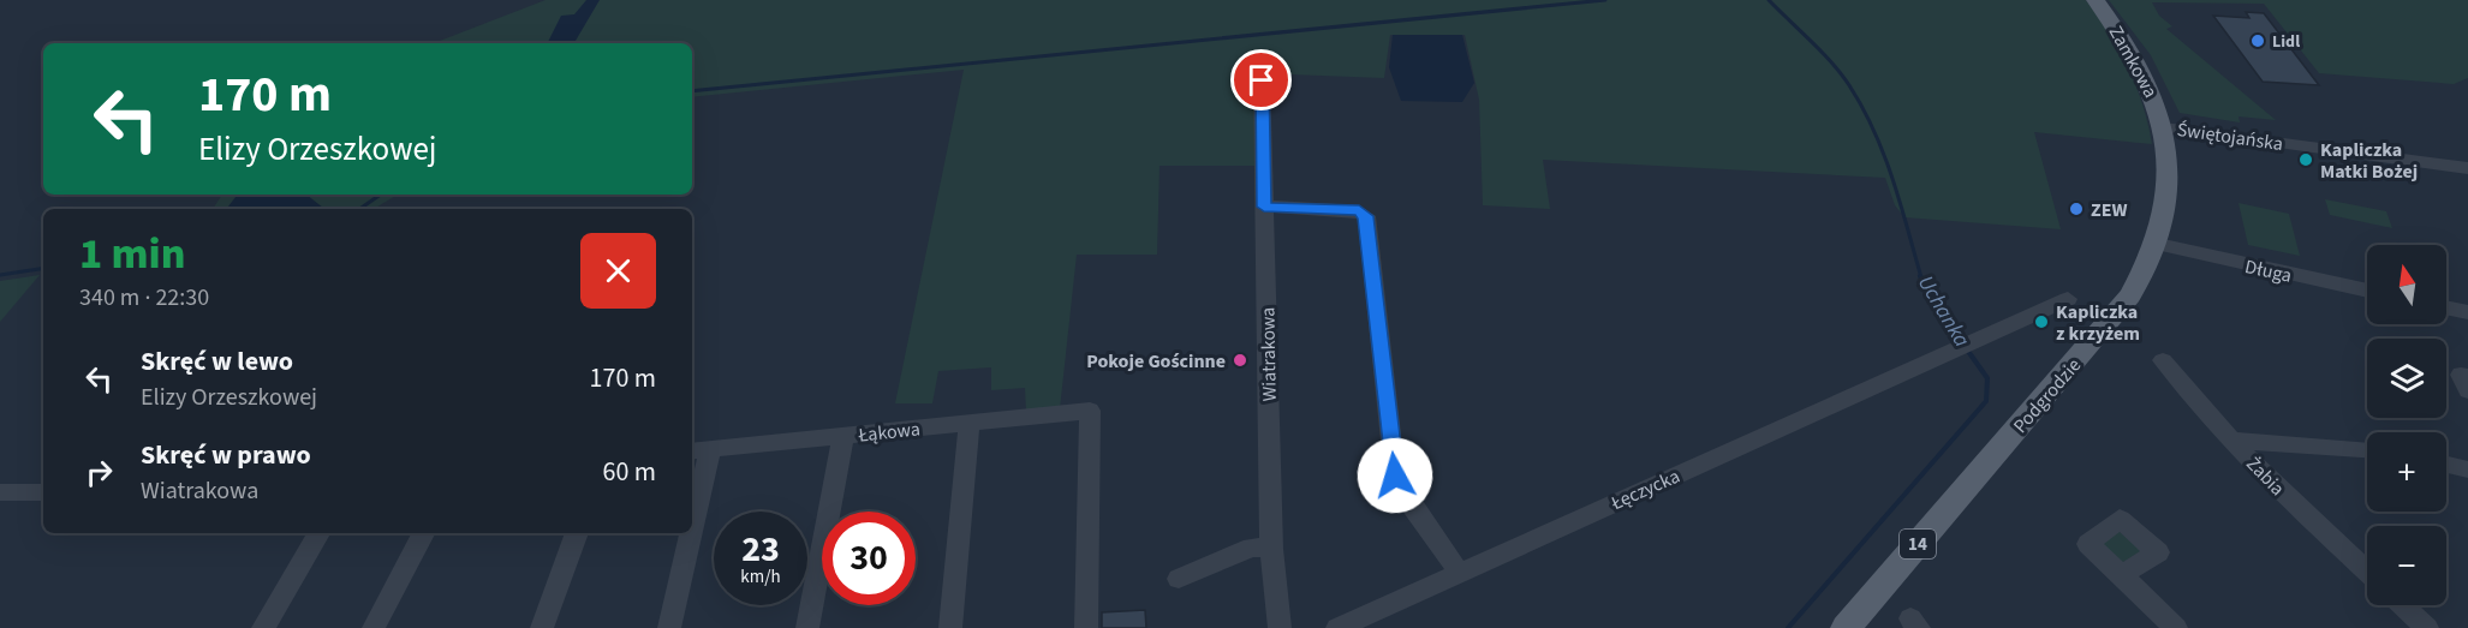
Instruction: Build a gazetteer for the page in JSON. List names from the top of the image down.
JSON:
{
  "streets": {
    "main road": ["Zamkowa", "Podgrodzie", "14"],
    "street": [
      "Świętojańska",
      "Długa",
      "Wiatrakowa",
      "Łąkowa",
      "Żabia",
      "Łęczycka"
    ]
  },
  "crossings": [
    ["Zamkowa", "Świętojańska"],
    ["Zamkowa", "Podgrodzie"],
    ["Świętojańska", "Podgrodzie"],
    ["Długa", "Podgrodzie"]
  ],
  "water": ["Uchanka"],
  "places": [
    "Lidl",
    "Kapliczka Matki Bożej",
    "ZEW",
    "Kapliczka z krzyżem",
    "Pokoje Gościnne"
  ],
  "north": "top",
  "page": {
    "turn": ["170 m", "Elizy Orzeszkowej"],
    "heading": ["1 min", "340 m · 22:30"],
    "map_buttons": ["+", "−"],
    "list": [
      {
        "name": "Skręć w lewo",
        "note": "Elizy Orzeszkowej",
        "value": "170 m"
      },
      {
        "name": "Skręć w prawo",
        "note": "Wiatrakowa",
        "value": "60 m"
      }
    ],
    "speed": "23 km/h",
    "limit": "30"
  }
}
